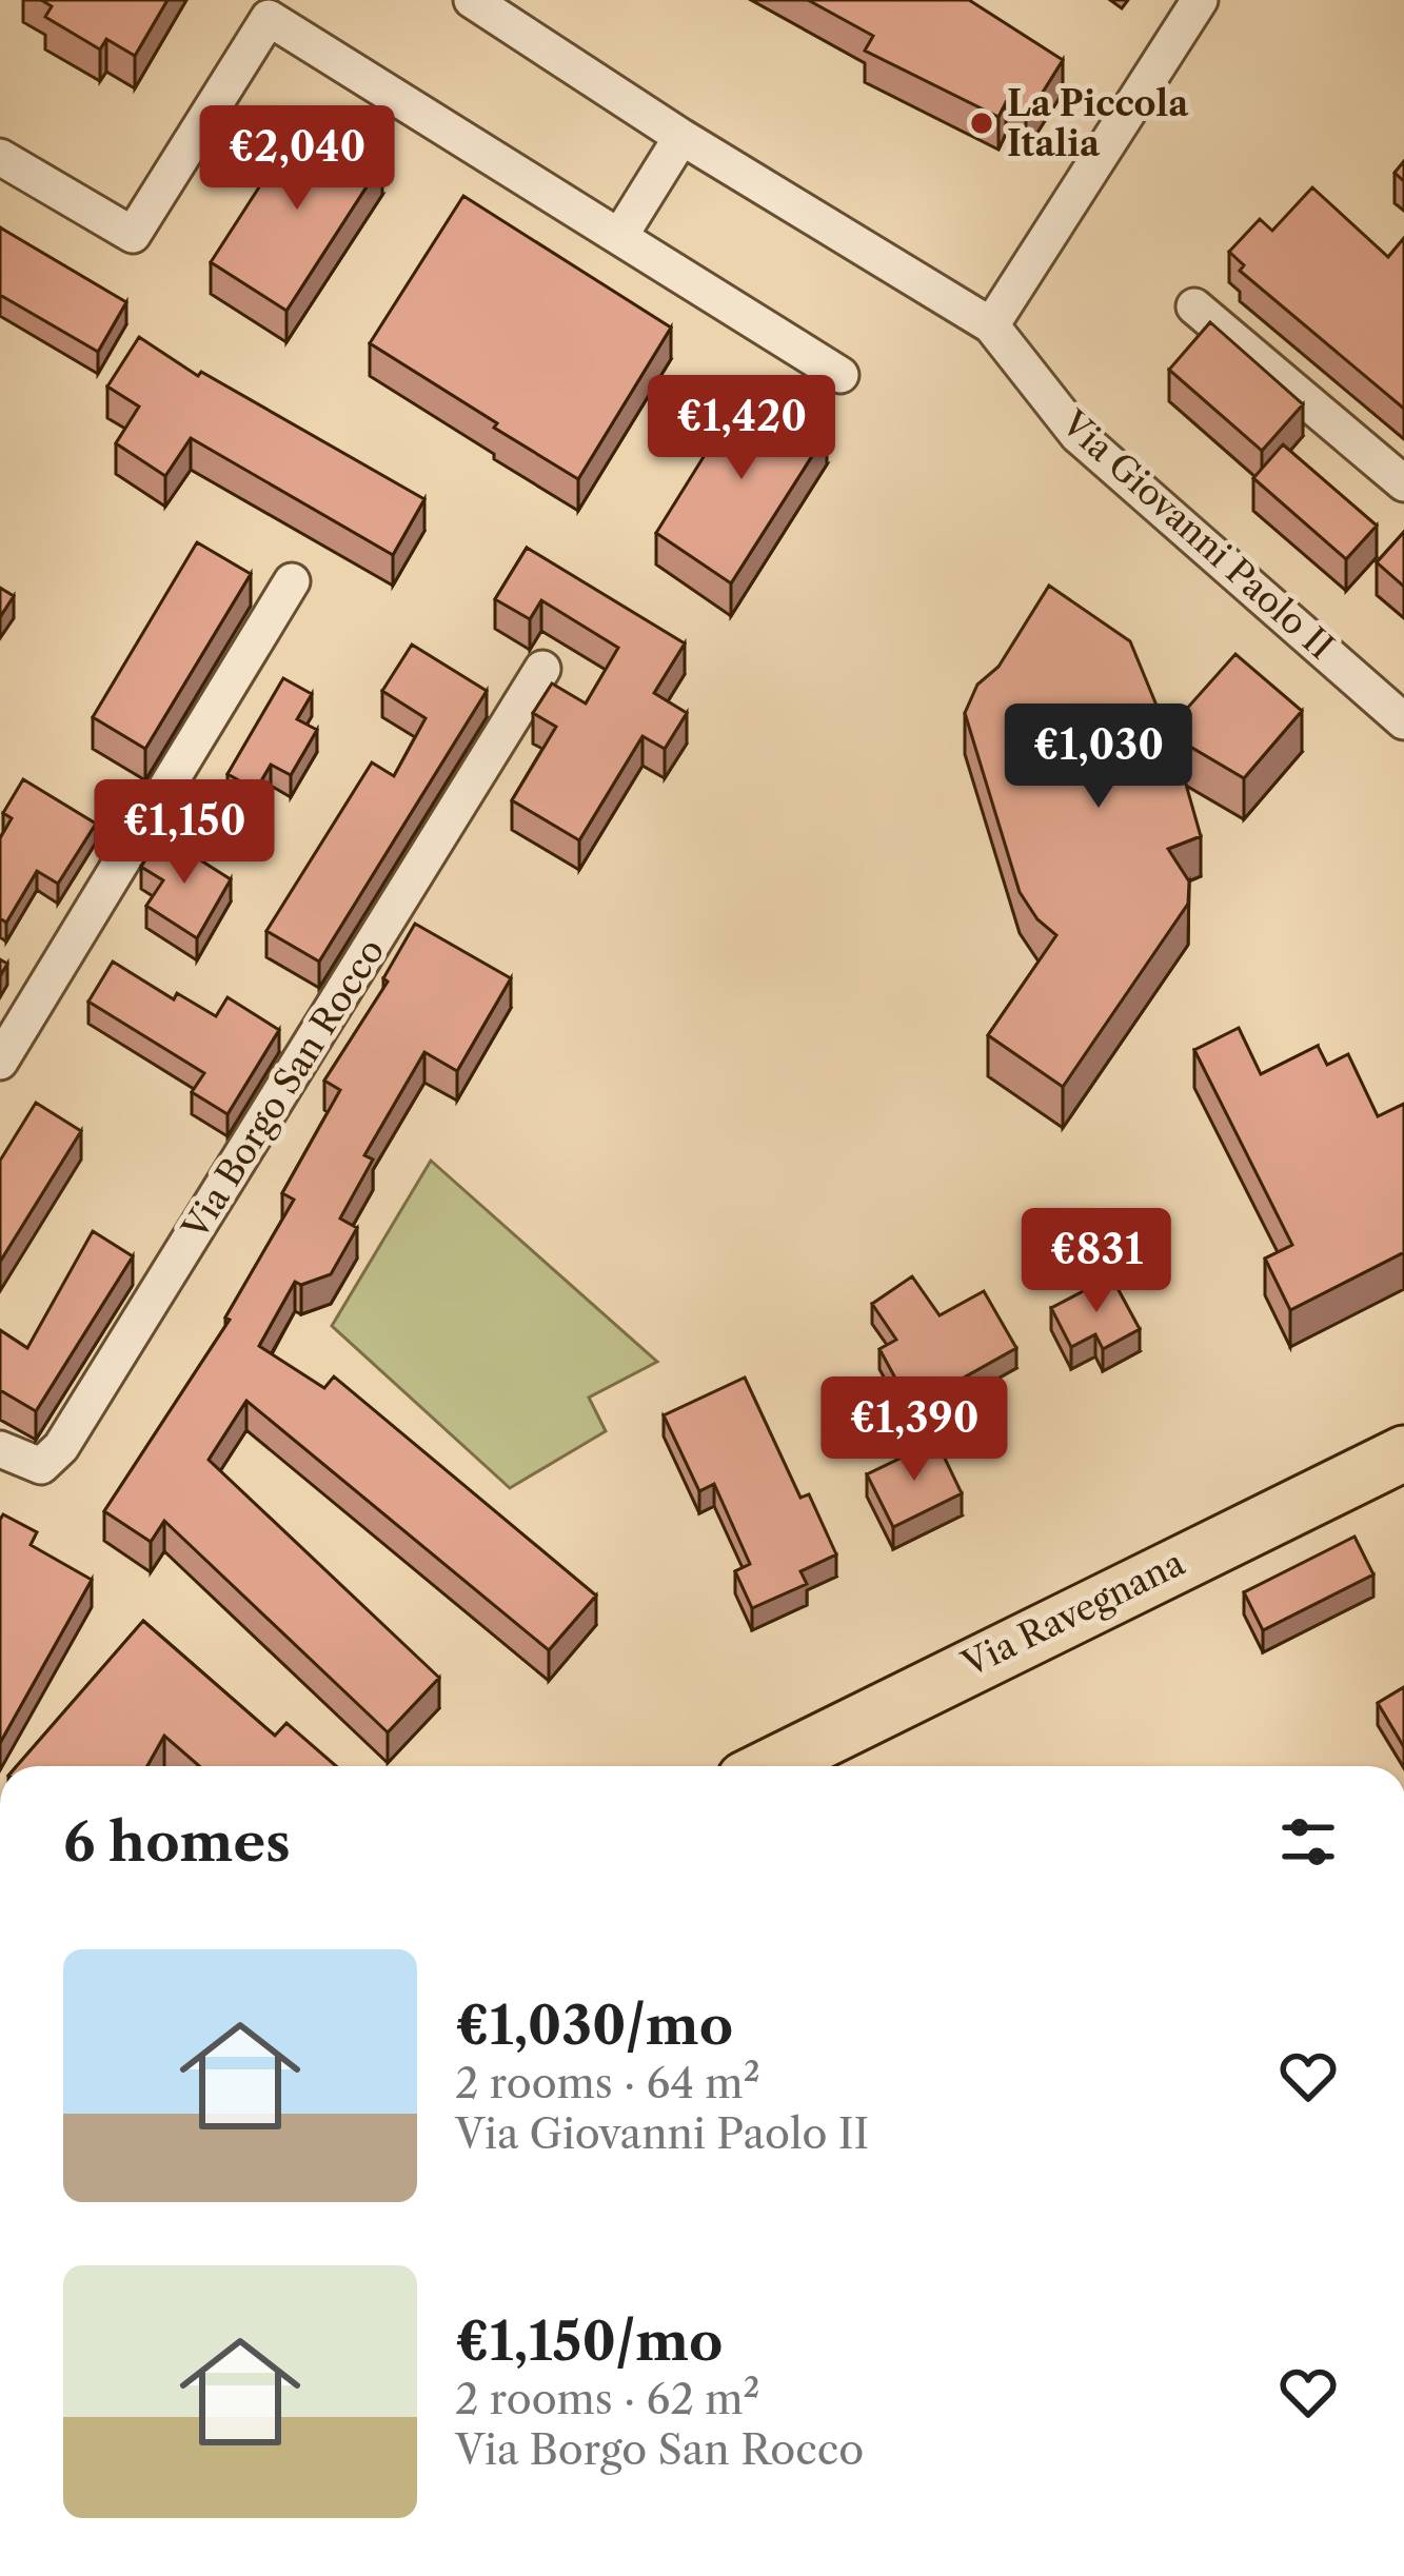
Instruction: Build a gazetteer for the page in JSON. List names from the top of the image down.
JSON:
{
  "streets": {
    "main road": ["Via Ravegnana"],
    "street": ["Via Giovanni Paolo II", "Via Borgo San Rocco"]
  },
  "places": ["La Piccola Italia"],
  "page": {
    "price": [
      "€2,040",
      "€1,420",
      "€1,030",
      "€1,150",
      "€831",
      "€1,390"
    ],
    "heading": "6 homes",
    "list": [
      {
        "name": "€1,030/mo",
        "note": "2 rooms · 64 m² · Via Giovanni Paolo II"
      },
      {
        "name": "€1,150/mo",
        "note": "2 rooms · 62 m² · Via Borgo San Rocco"
      }
    ]
  }
}
